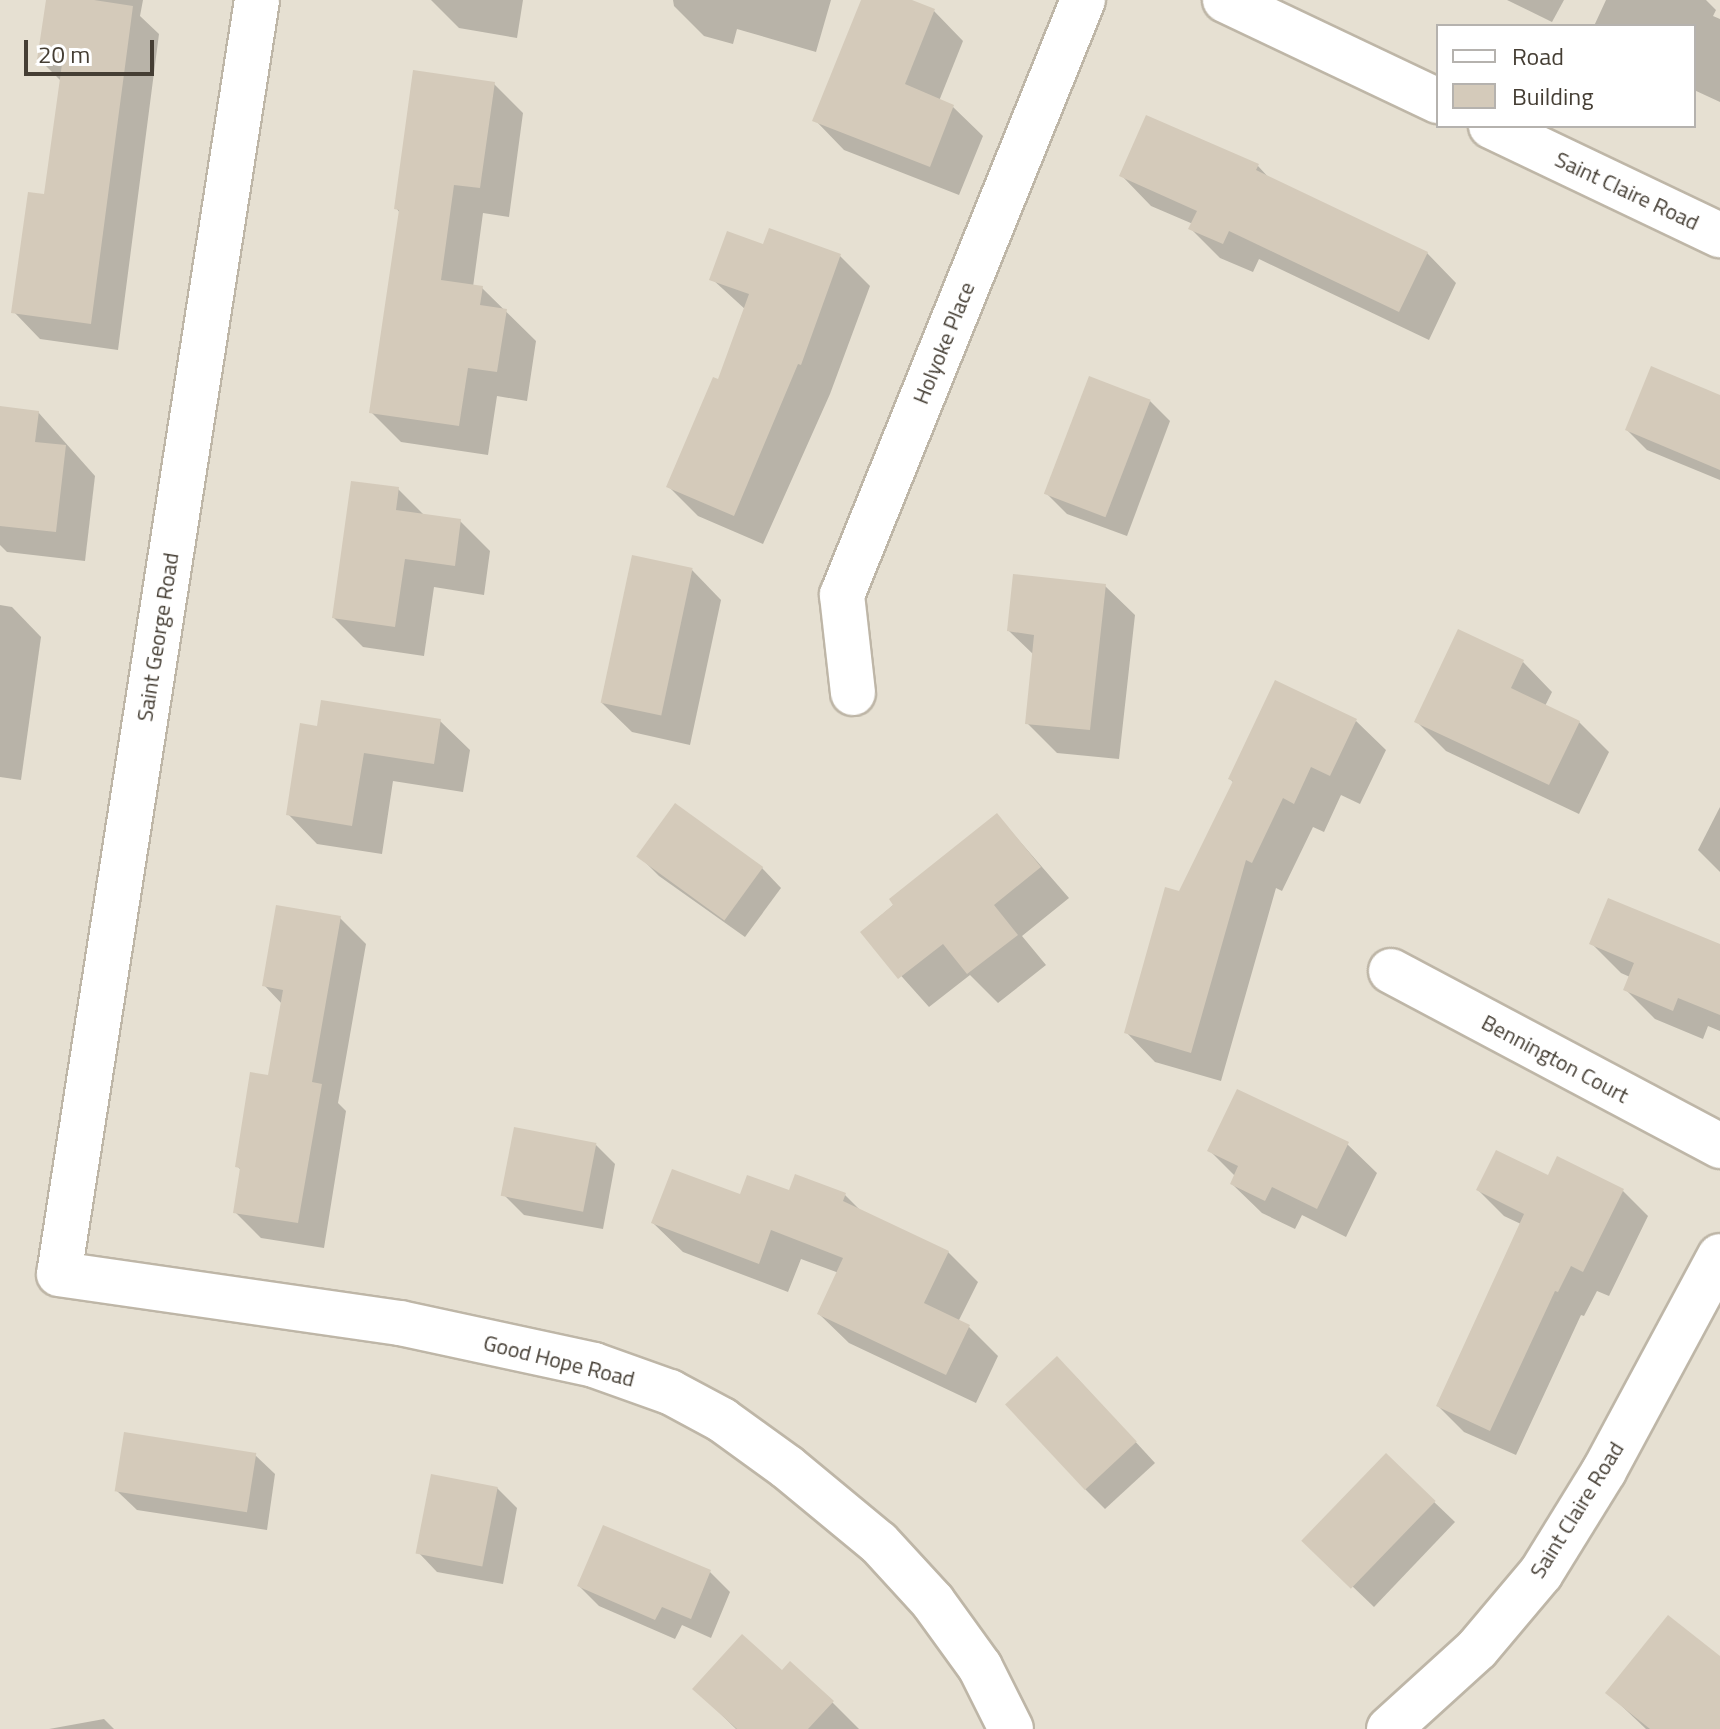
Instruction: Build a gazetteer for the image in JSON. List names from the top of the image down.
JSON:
{
  "streets": {
    "street": [
      "Saint Claire Road",
      "Holyoke Place",
      "Saint George Road",
      "Bennington Court",
      "Good Hope Road"
    ]
  },
  "crossings": [
    ["Saint George Road", "Good Hope Road"]
  ],
  "legend": ["Road", "Building"],
  "scale_bar": "20 m"
}
